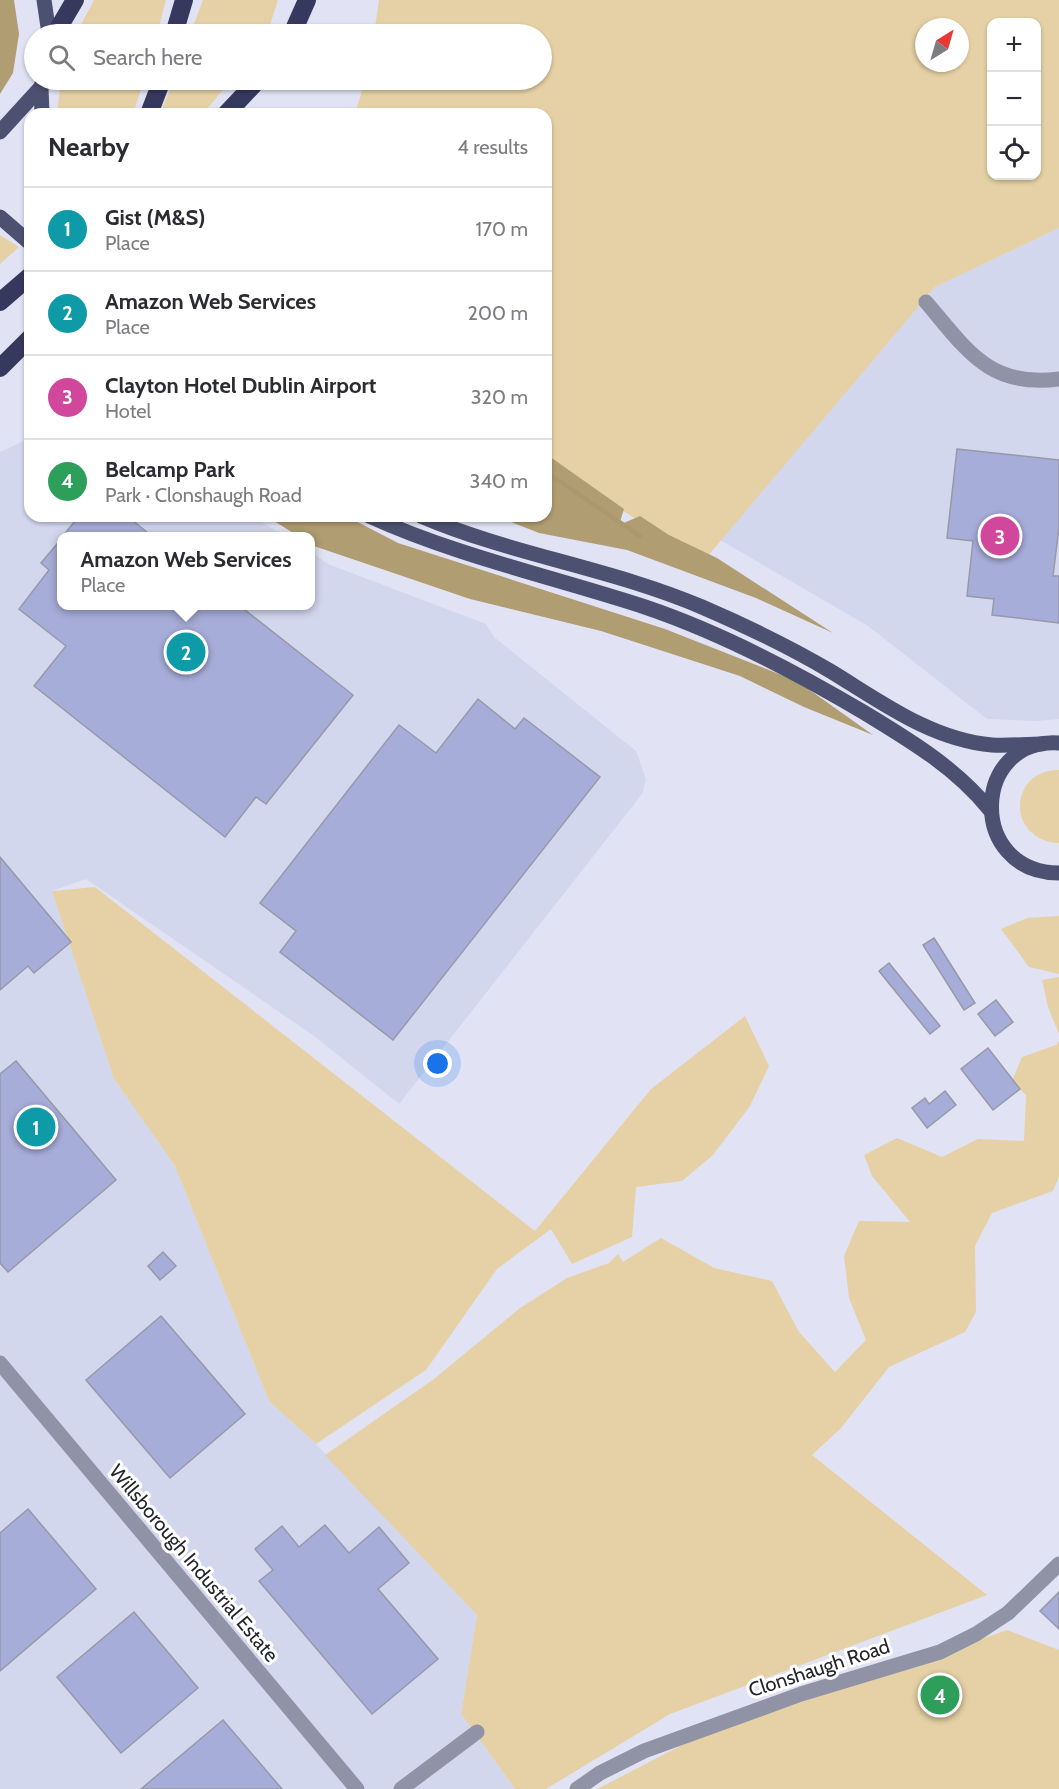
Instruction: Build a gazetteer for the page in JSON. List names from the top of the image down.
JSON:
{
  "streets": {
    "street": ["Willsborough Industrial Estate", "Clonshaugh Road"]
  },
  "north": "top right",
  "page": {
    "map_buttons": ["+", "−"],
    "search": "Search here",
    "heading": ["Nearby", "4 results"],
    "list": [
      {
        "mark": "1",
        "name": "Gist (M&S)",
        "note": "Place",
        "value": "170 m"
      },
      {
        "mark": "2",
        "name": "Amazon Web Services",
        "note": "Place",
        "value": "200 m"
      },
      {
        "mark": "3",
        "name": "Clayton Hotel Dublin Airport",
        "note": "Hotel",
        "value": "320 m"
      },
      {
        "mark": "4",
        "name": "Belcamp Park",
        "note": "Park · Clonshaugh Road",
        "value": "340 m"
      }
    ],
    "pins": [
      "3",
      "2",
      "1",
      "4"
    ],
    "popup": ["Amazon Web Services", "Place"]
  }
}
